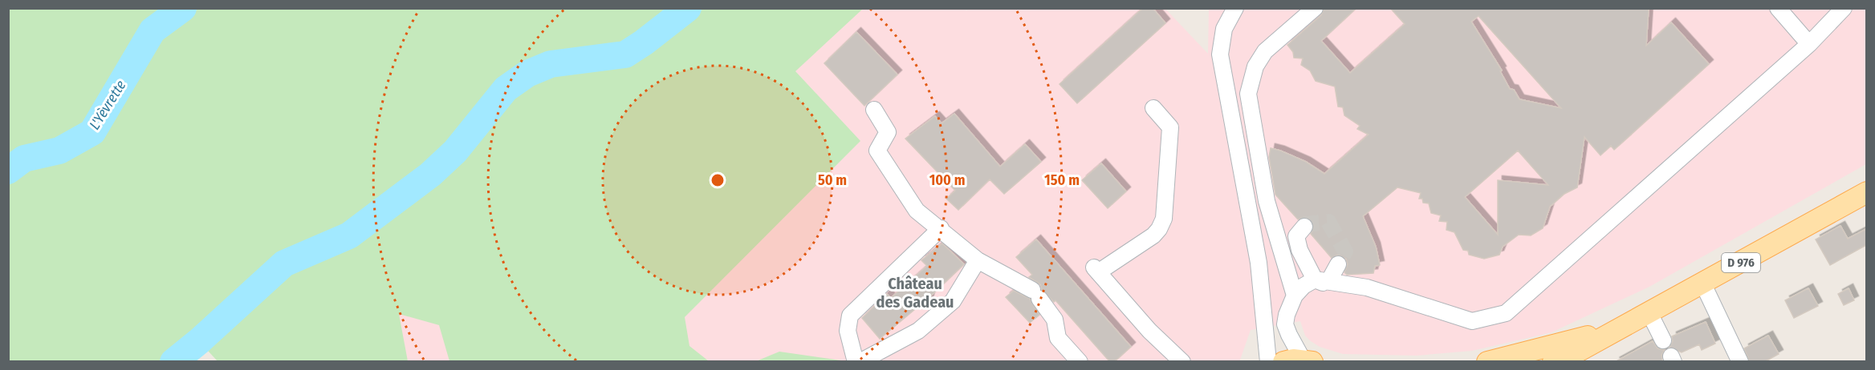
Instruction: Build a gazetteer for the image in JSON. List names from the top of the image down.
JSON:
{
  "streets": {
    "main road": ["D 976"]
  },
  "districts": ["Château des Gadeau"],
  "water": ["L'Yèvrette"],
  "rings": ["50 m", "100 m", "150 m"]
}
